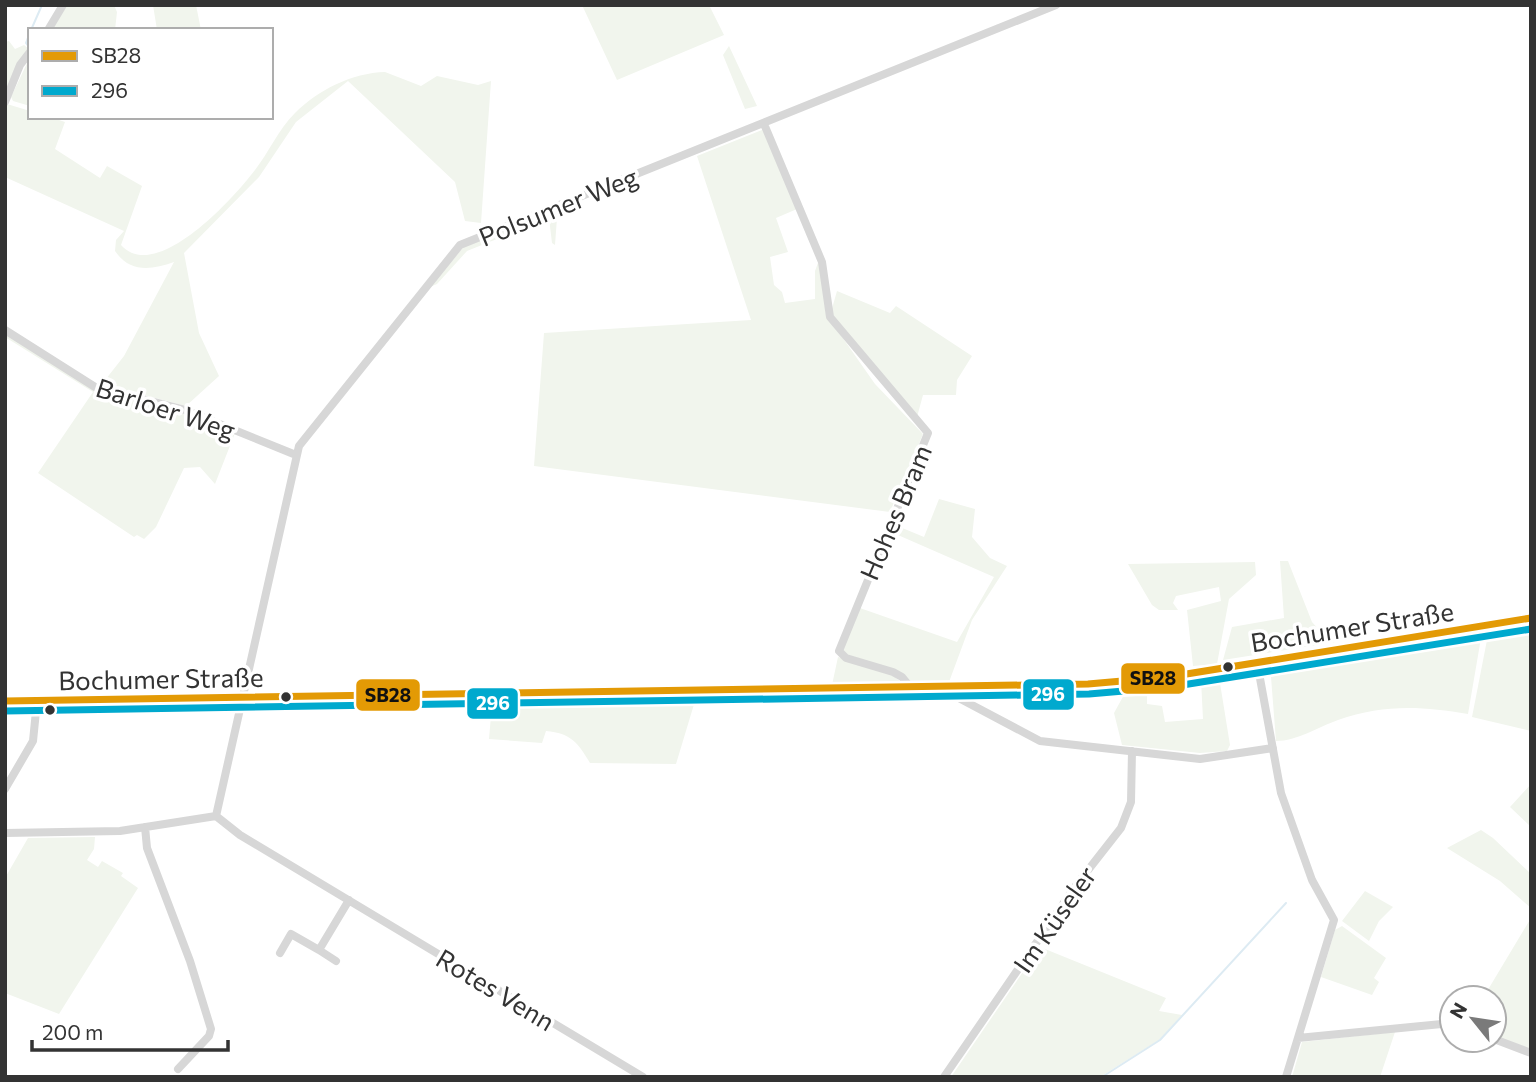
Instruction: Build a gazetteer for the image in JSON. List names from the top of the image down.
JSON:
{
  "streets": {
    "main road": ["Bochumer Straße"],
    "street": [
      "Polsumer Weg",
      "Barloer Weg",
      "Hohes Bram",
      "Im Küseler",
      "Rotes Venn"
    ]
  },
  "crossings": [
    ["Polsumer Weg", "Barloer Weg"],
    ["Polsumer Weg", "Hohes Bram"],
    ["Polsumer Weg", "Bochumer Straße"],
    ["Polsumer Weg", "Rotes Venn"],
    ["Hohes Bram", "Bochumer Straße"]
  ],
  "lines": ["transit line SB28", "transit line 296"],
  "legend": ["SB28", "296"],
  "scale_bar": "200 m",
  "north": "top left"
}
